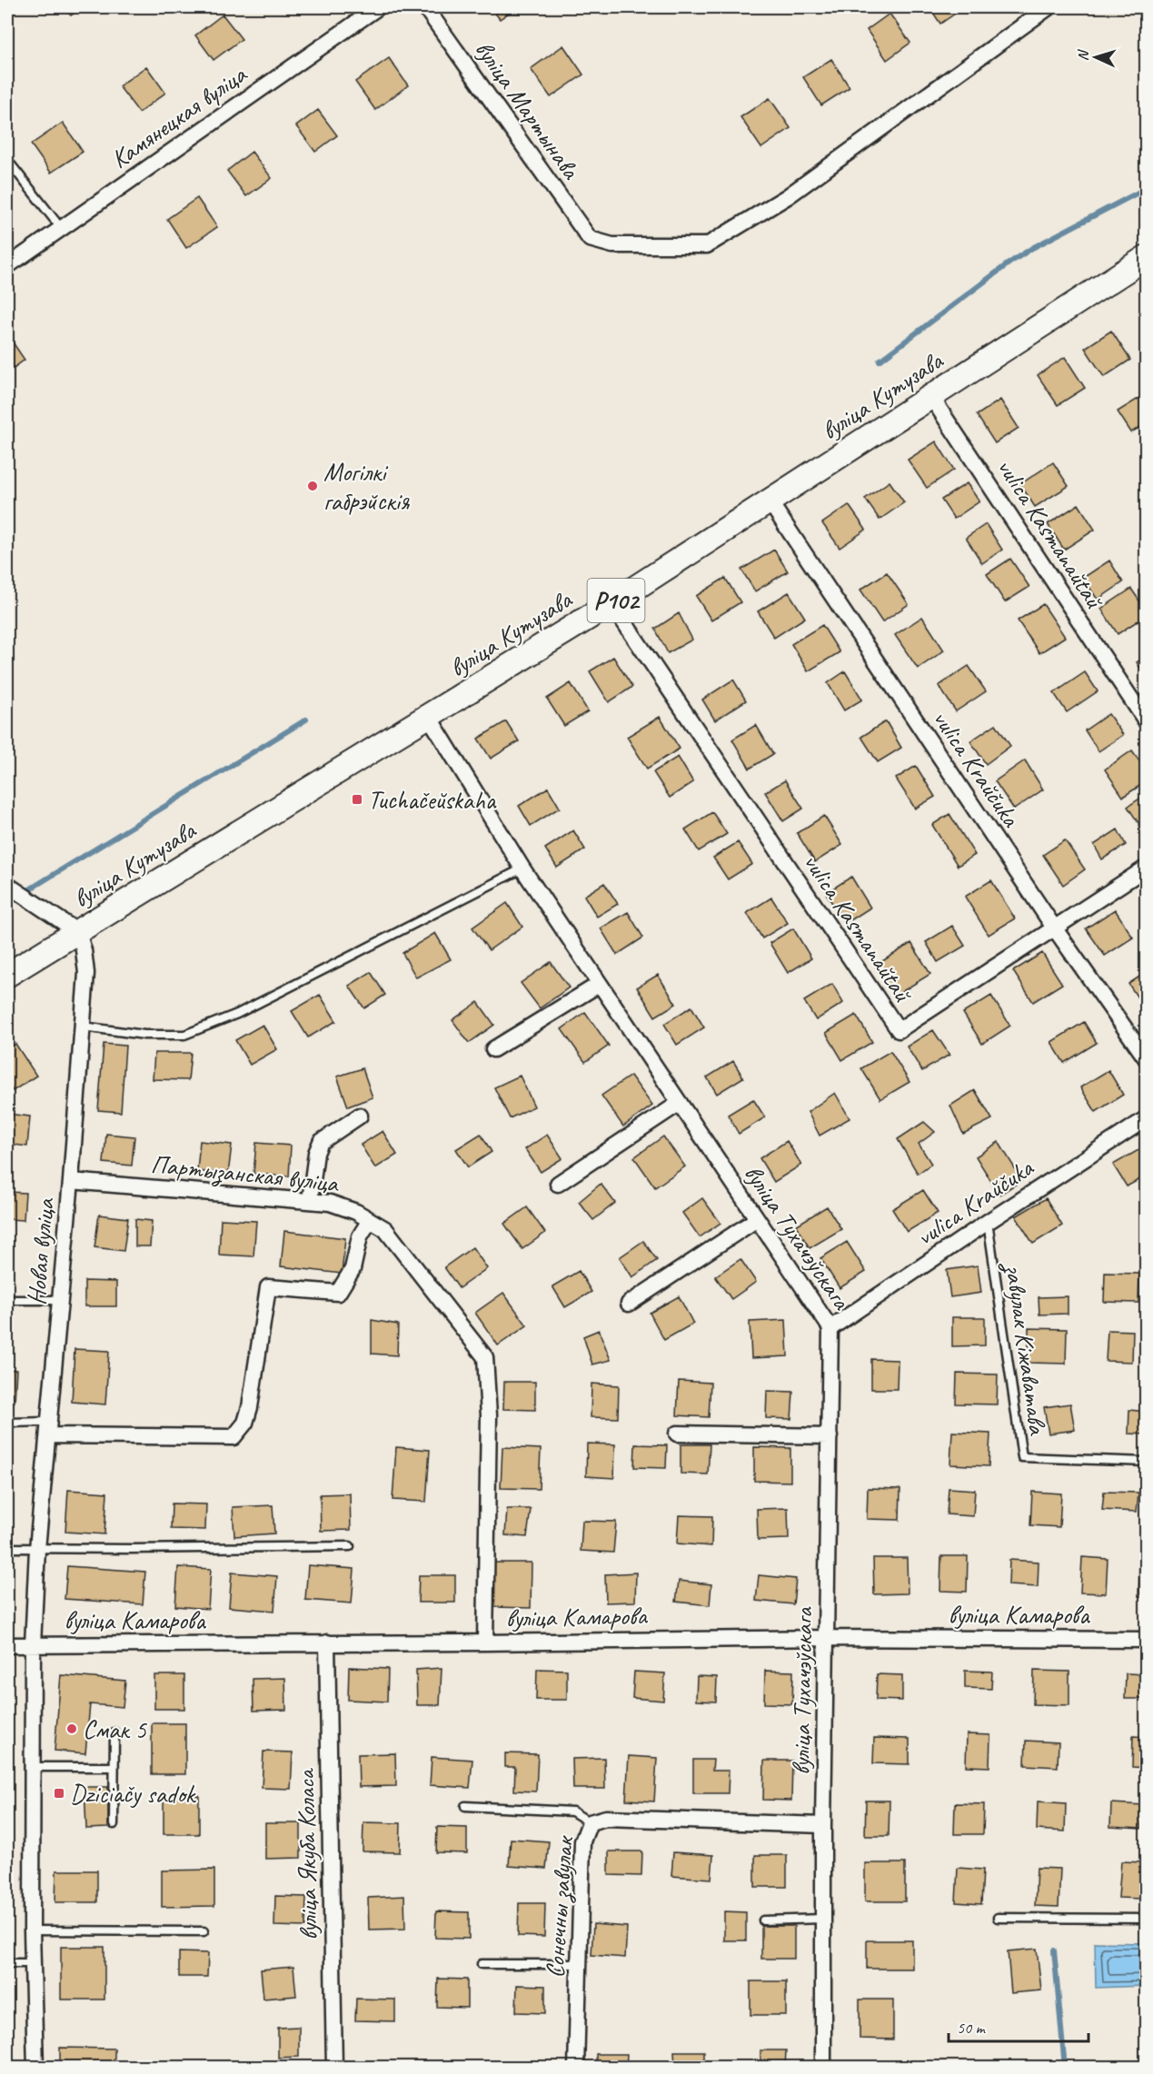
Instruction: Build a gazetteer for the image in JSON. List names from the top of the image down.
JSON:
{
  "streets": {
    "main road": ["вуліца Кутузава", "Р102"],
    "street": [
      "вуліца Мартынава",
      "Камянецкая вуліца",
      "vulica Kasmanaŭtaŭ",
      "vulica Kraŭčuka",
      "Партызанская вуліца",
      "вуліца Тухачэўскага",
      "Новая вуліца",
      "вуліца Камарова",
      "вуліца Якуба Коласа",
      "Сонечны завулак"
    ],
    "lane": ["завулак Кіжаватава"]
  },
  "crossings": [
    ["вуліца Кутузава", "vulica Kasmanaŭtaŭ"],
    ["вуліца Кутузава", "vulica Kraŭčuka"],
    ["вуліца Кутузава", "вуліца Тухачэўскага"],
    ["вуліца Кутузава", "Новая вуліца"],
    ["vulica Kasmanaŭtaŭ", "vulica Kraŭčuka"],
    ["vulica Kraŭčuka", "вуліца Тухачэўскага"],
    ["vulica Kraŭčuka", "завулак Кіжаватава"],
    ["Партызанская вуліца", "Новая вуліца"],
    ["Партызанская вуліца", "вуліца Камарова"],
    ["вуліца Тухачэўскага", "вуліца Камарова"],
    ["вуліца Тухачэўскага", "Сонечны завулак"],
    ["Новая вуліца", "вуліца Камарова"],
    ["вуліца Камарова", "вуліца Якуба Коласа"]
  ],
  "places": {
    "other": ["Могілкі габрэйскія", "Смак 5"],
    "transit": ["Tuchačeŭskaha", "Dziciačy sadok"]
  },
  "scale_bar": "50 m",
  "north": "left"
}
